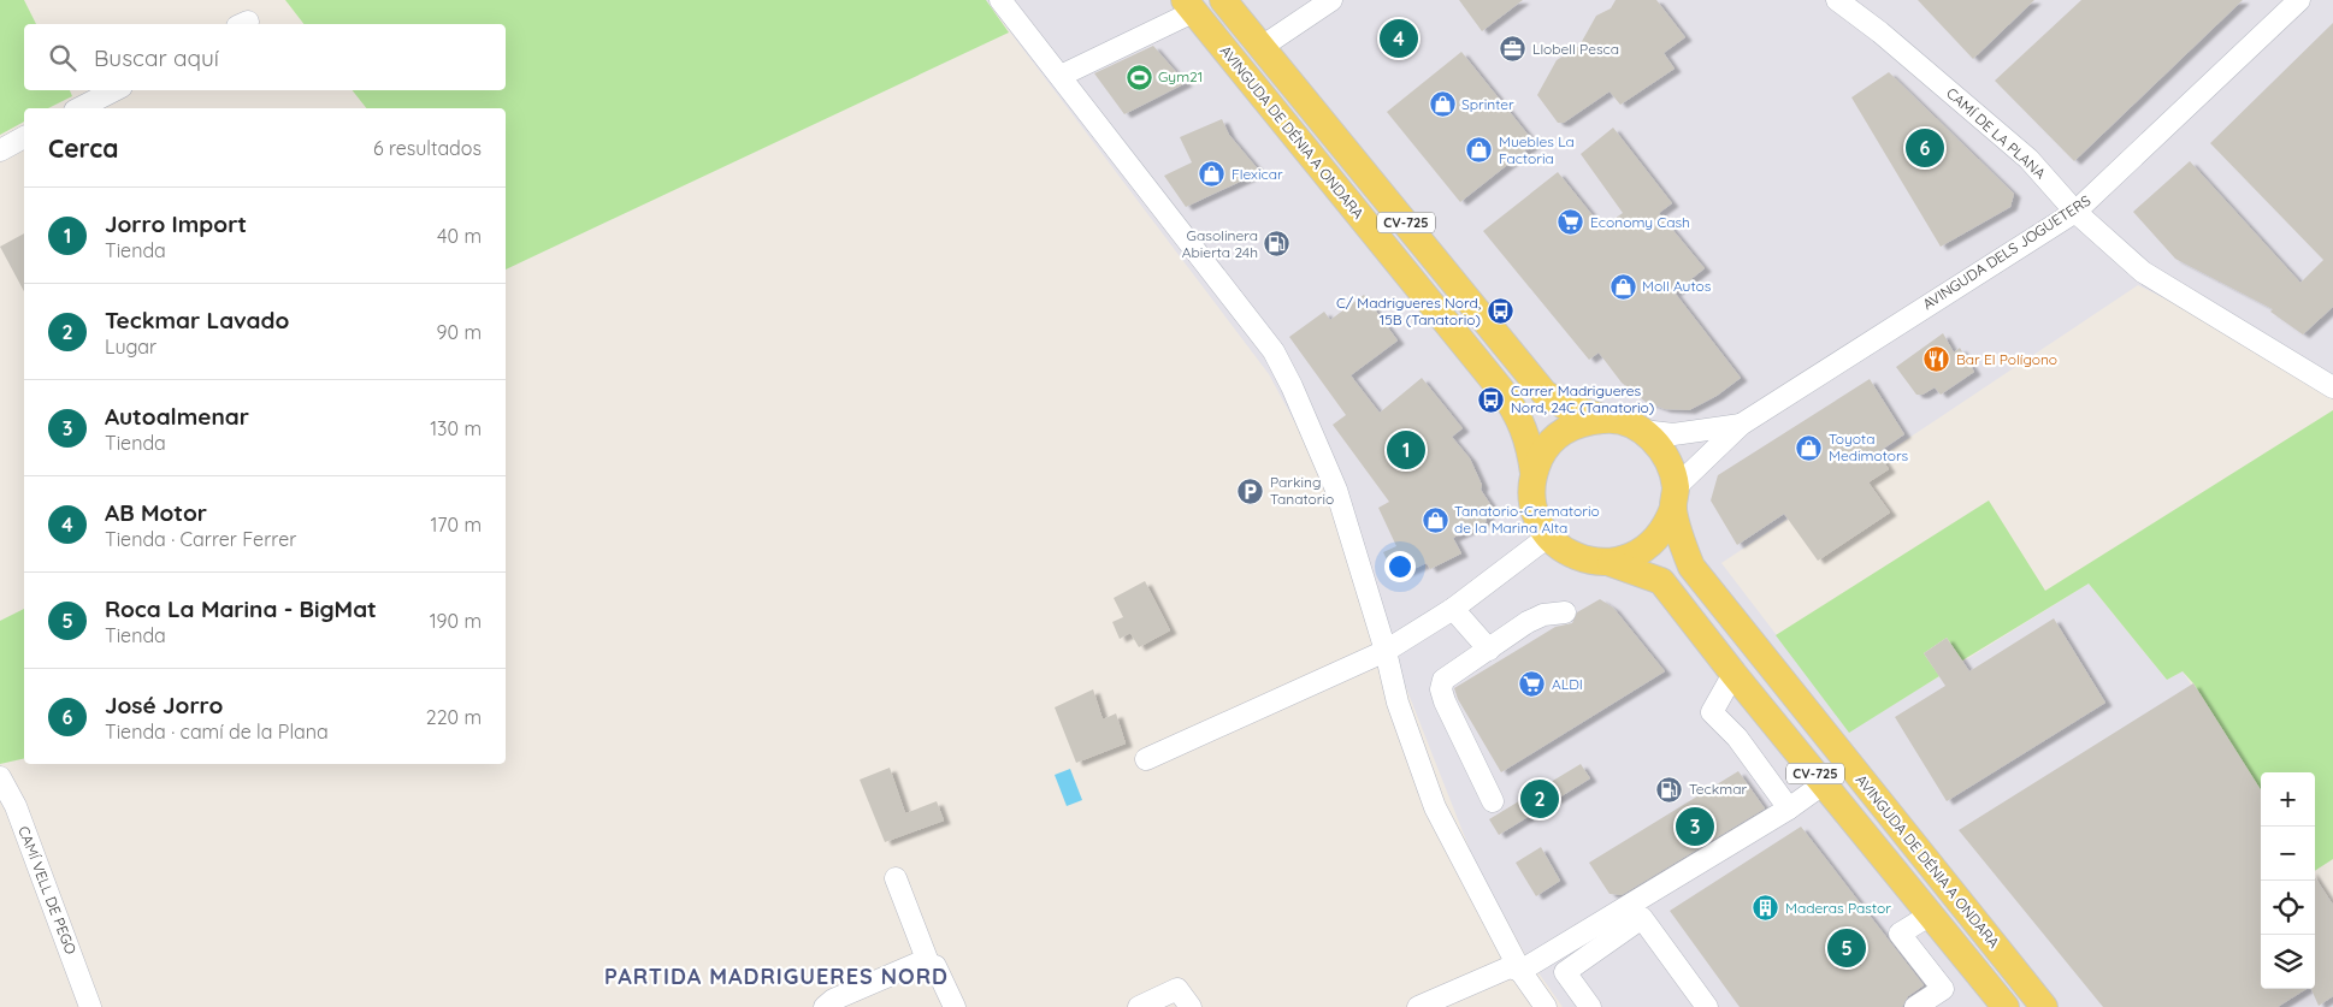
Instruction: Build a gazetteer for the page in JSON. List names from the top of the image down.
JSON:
{
  "streets": {
    "main road": ["AVINGUDA DE DÉNIA A ONDARA", "CV-725"],
    "street": ["CAMÍ DE LA PLANA", "AVINGUDA DELS JOGUETERS", "CAMÍ VELL DE PEGO"]
  },
  "crossings": [
    ["AVINGUDA DE DÉNIA A ONDARA", "CV-725"],
    ["AVINGUDA DE DÉNIA A ONDARA", "AVINGUDA DELS JOGUETERS"],
    ["CAMÍ DE LA PLANA", "AVINGUDA DELS JOGUETERS"],
    ["CV-725", "AVINGUDA DELS JOGUETERS"]
  ],
  "districts": ["PARTIDA MADRIGUERES NORD"],
  "places": {
    "office": ["Llobell Pesca"],
    "sports": ["Gym21"],
    "shop": [
      "Sprinter",
      "Muebles La Factoria",
      "Flexicar",
      "Moll Autos",
      "Toyota Medimotors",
      "Tanatorio-Crematorio de la Marina Alta"
    ],
    "supermarket": ["Economy Cash", "ALDI"],
    "fuel station": ["Gasolinera Abierta 24h", "Teckmar"],
    "bus stop": ["C/ Madrigueres Nord, 15B (Tanatorio)", "Carrer Madrigueres Nord, 24C (Tanatorio)"],
    "restaurant": ["Bar El Polígono"],
    "parking": ["Parking Tanatorio"],
    "building": ["Maderas Pastor"]
  },
  "page": {
    "pins": [
      "4",
      "6",
      "1",
      "2",
      "3",
      "5"
    ],
    "search": "Buscar aquí",
    "heading": ["Cerca", "6 resultados"],
    "list": [
      {
        "mark": "1",
        "name": "Jorro Import",
        "note": "Tienda",
        "value": "40 m"
      },
      {
        "mark": "2",
        "name": "Teckmar Lavado",
        "note": "Lugar",
        "value": "90 m"
      },
      {
        "mark": "3",
        "name": "Autoalmenar",
        "note": "Tienda",
        "value": "130 m"
      },
      {
        "mark": "4",
        "name": "AB Motor",
        "note": "Tienda · Carrer Ferrer",
        "value": "170 m"
      },
      {
        "mark": "5",
        "name": "Roca La Marina - BigMat",
        "note": "Tienda",
        "value": "190 m"
      },
      {
        "mark": "6",
        "name": "José Jorro",
        "note": "Tienda · camí de la Plana",
        "value": "220 m"
      }
    ],
    "map_buttons": ["+", "−"]
  }
}
